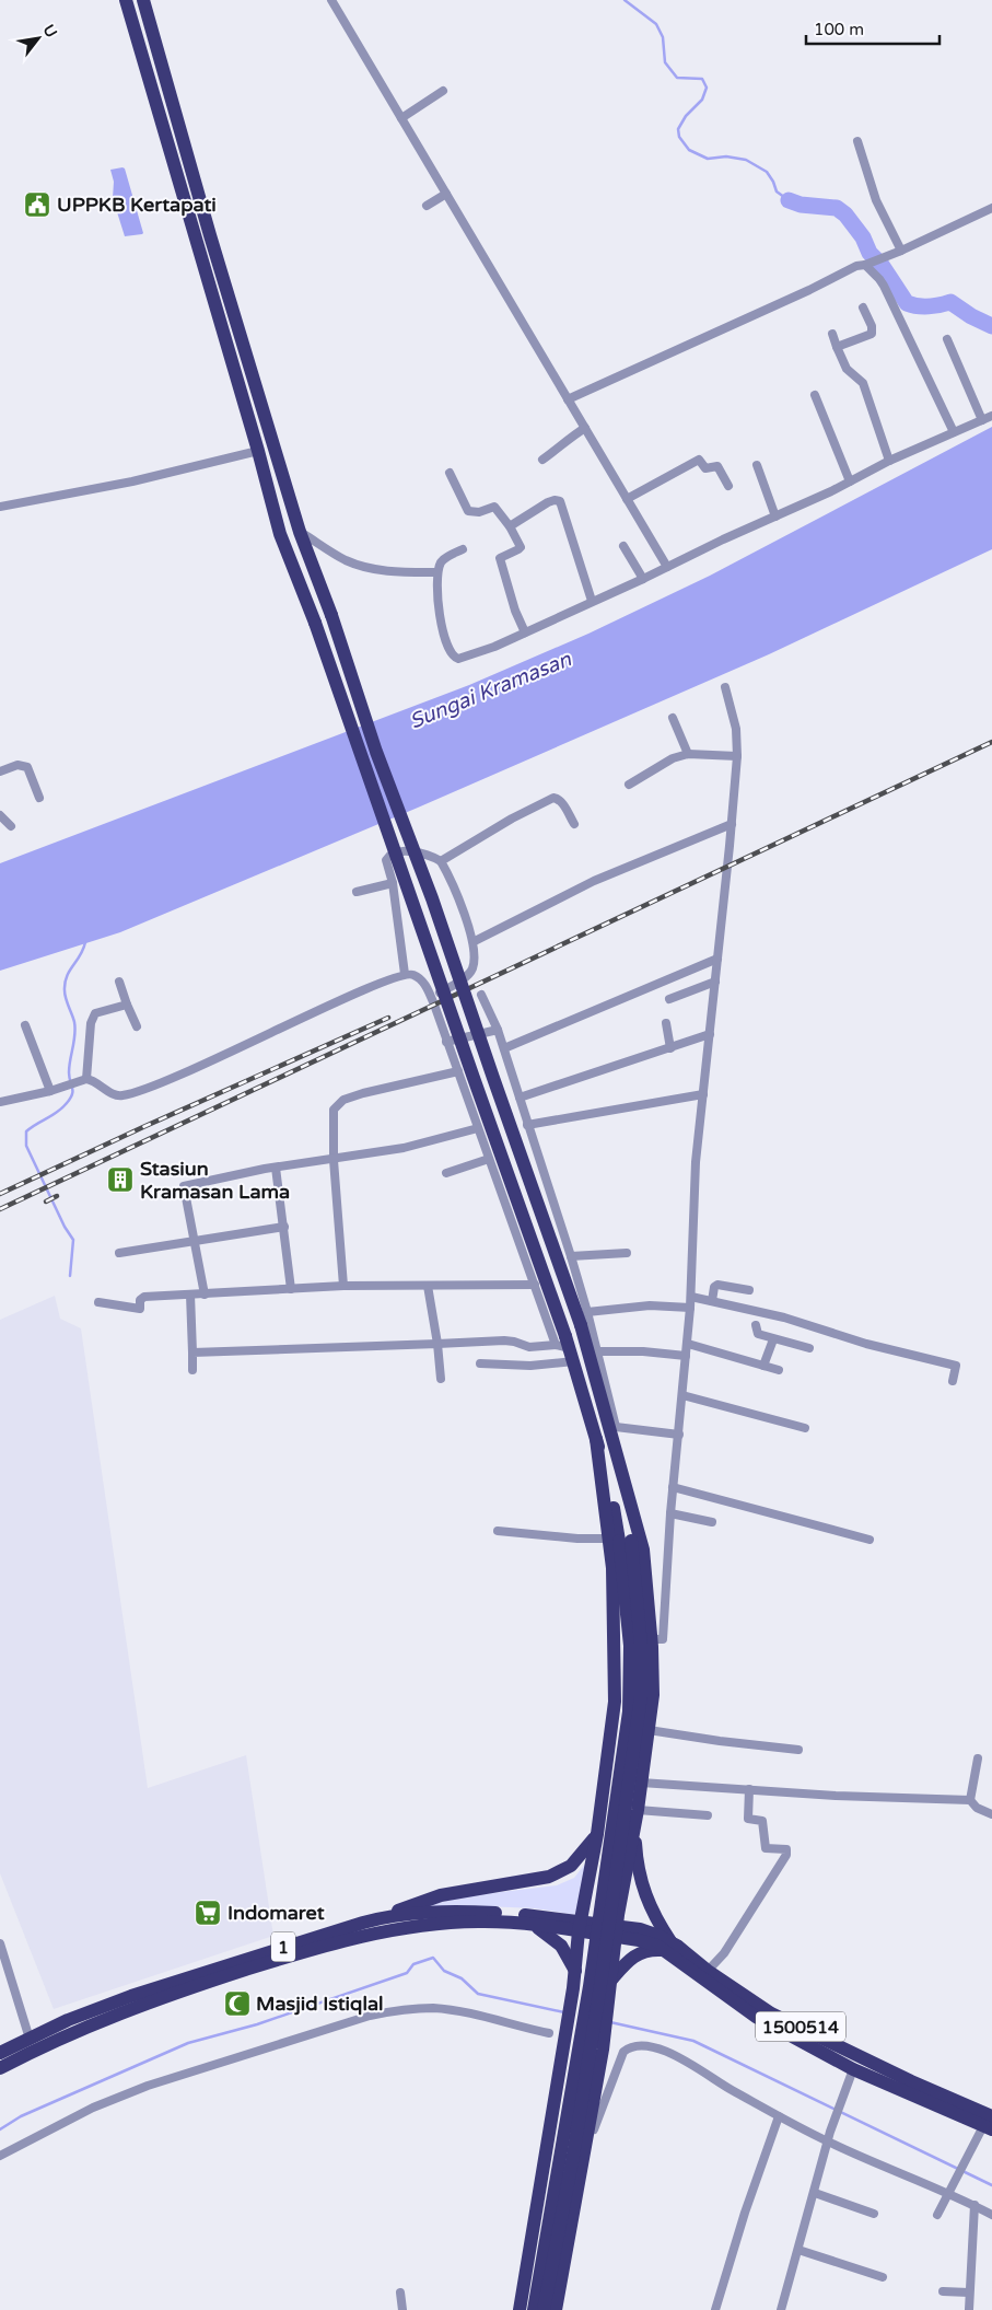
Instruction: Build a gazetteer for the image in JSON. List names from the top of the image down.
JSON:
{
  "streets": {
    "highway": ["1", "1500514"]
  },
  "crossings": [
    ["1", "1500514"]
  ],
  "water": ["Sungai Kramasan"],
  "places": {
    "public building": ["UPPKB Kertapati"],
    "building": ["Stasiun Kramasan Lama"],
    "supermarket": ["Indomaret"],
    "mosque": ["Masjid Istiqlal"]
  },
  "scale_bar": "100 m",
  "north": "top right"
}
